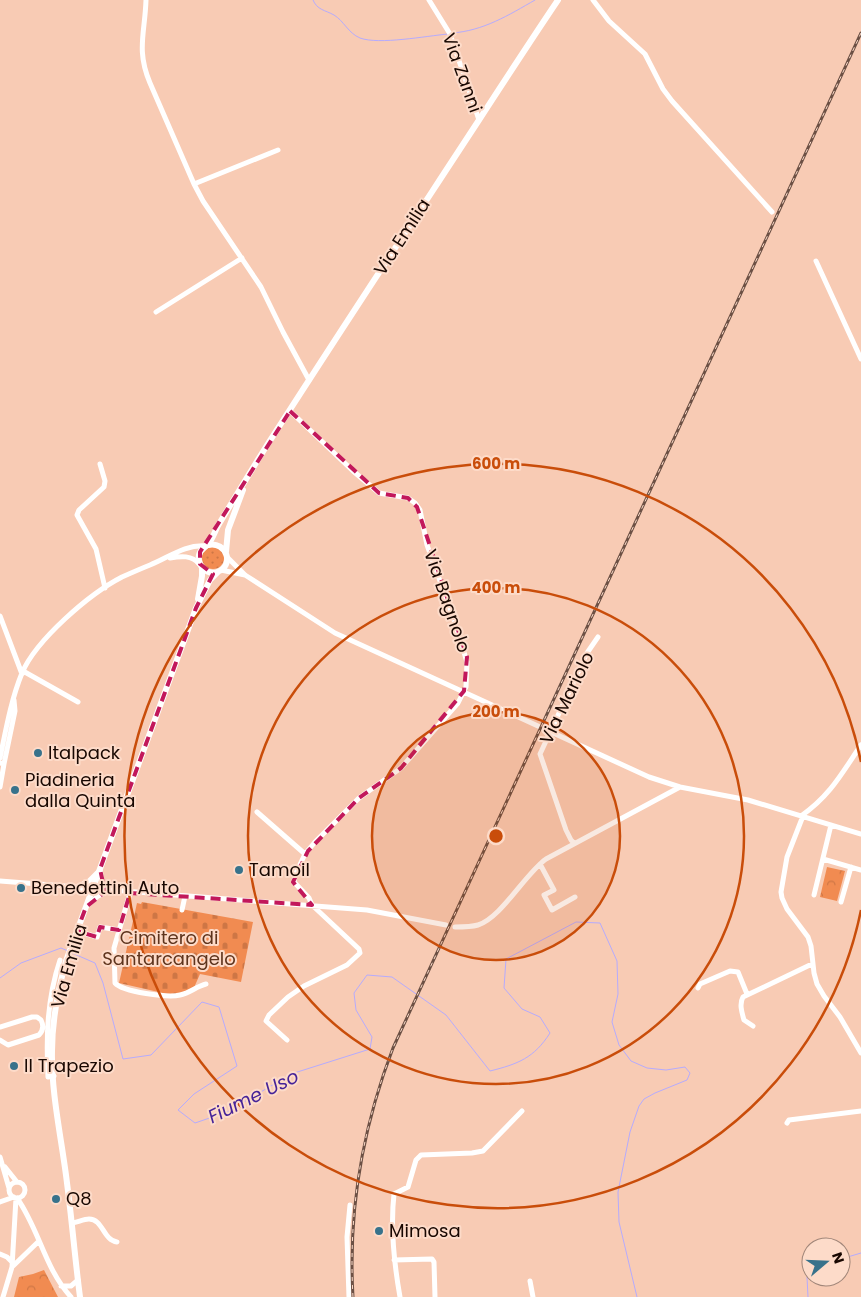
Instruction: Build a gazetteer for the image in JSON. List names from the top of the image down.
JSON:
{
  "streets": {
    "main road": ["Via Emilia"],
    "street": ["Via Zanni", "Via Bagnolo", "Via Mariolo"]
  },
  "crossings": [
    ["Via Zanni", "Via Emilia"],
    ["Via Emilia", "Via Bagnolo"]
  ],
  "water": ["Fiume Uso"],
  "parks": ["Cimitero di Santarcangelo"],
  "places": [
    "Italpack",
    "Piadineria dalla Quinta",
    "Tamoil",
    "Benedettini Auto",
    "Il Trapezio",
    "Q8",
    "Mimosa"
  ],
  "north": "right",
  "rings": ["600 m", "400 m", "200 m"]
}
